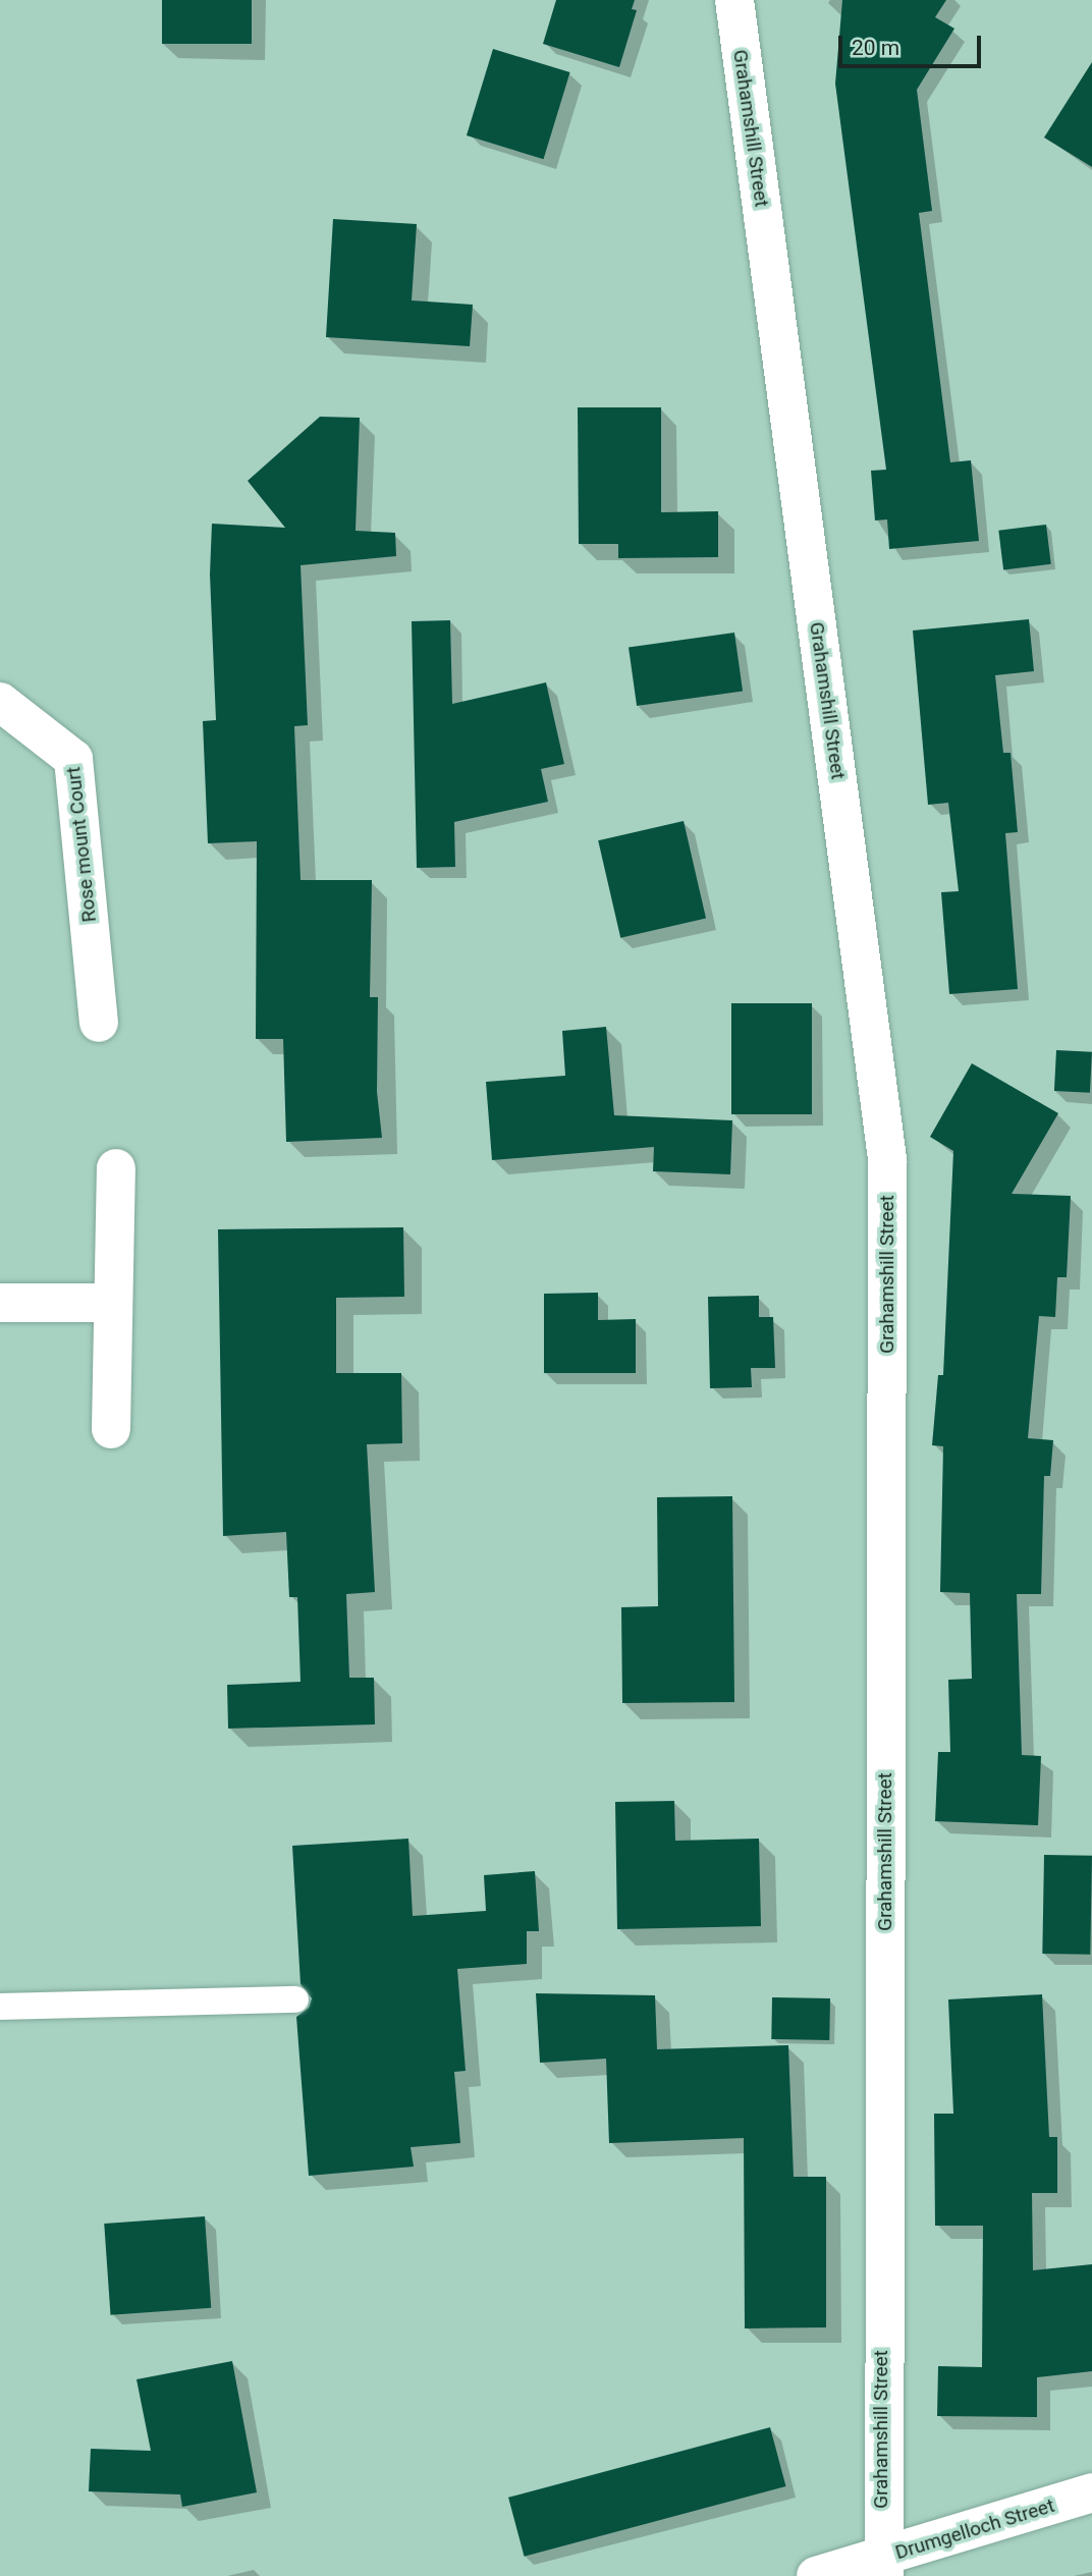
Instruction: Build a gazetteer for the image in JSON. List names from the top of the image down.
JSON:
{
  "streets": {
    "street": ["Grahamshill Street", "Rose mount Court", "Drumgelloch Street"]
  },
  "crossings": [
    ["Grahamshill Street", "Drumgelloch Street"]
  ],
  "scale_bar": "20 m"
}
